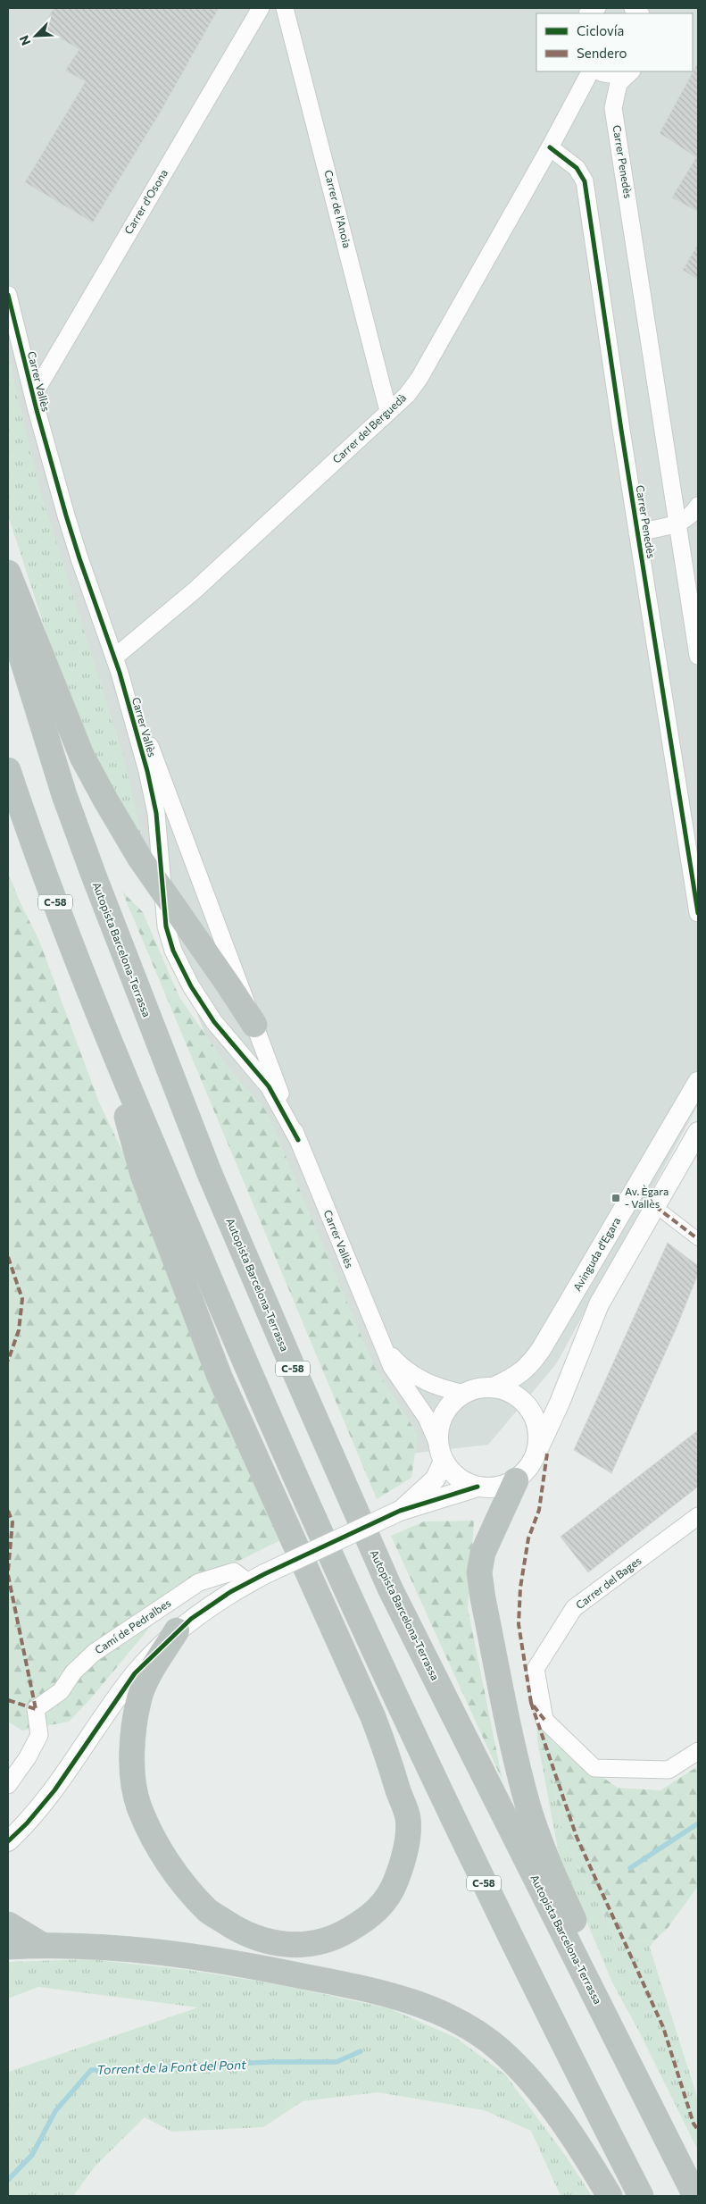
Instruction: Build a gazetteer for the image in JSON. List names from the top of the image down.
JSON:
{
  "streets": {
    "highway": ["C-58", "Autopista Barcelona-Terrassa"],
    "street": [
      "Carrer Penedès",
      "Carrer d'Osona",
      "Carrer de l'Anoia",
      "Carrer Vallès",
      "Carrer del Berguedà",
      "Avinguda d'Egara",
      "Carrer del Bages",
      "Camí de Pedralbes"
    ]
  },
  "crossings": [
    ["Carrer Penedès", "Carrer del Berguedà"],
    ["Carrer d'Osona", "Carrer Vallès"],
    ["Carrer de l'Anoia", "Carrer del Berguedà"],
    ["Carrer Vallès", "Carrer del Berguedà"],
    ["Carrer Vallès", "Avinguda d'Egara"]
  ],
  "water": ["Torrent de la Font del Pont"],
  "places": {
    "transit": ["Av. Ègara - Vallès"]
  },
  "legend": ["Ciclovía", "Sendero"],
  "north": "bottom left"
}
